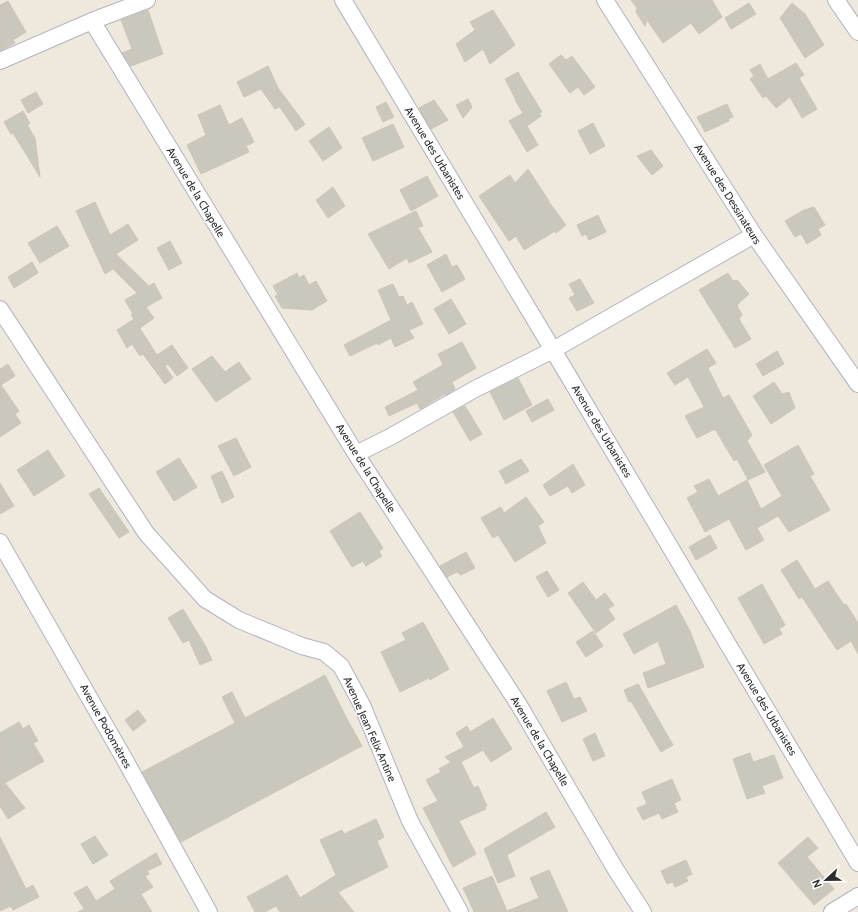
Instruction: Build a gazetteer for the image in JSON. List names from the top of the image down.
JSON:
{
  "streets": {
    "street": [
      "Avenue des Urbanistes",
      "Avenue de la Chapelle",
      "Avenue des Dessinateurs",
      "Avenue Podomètres",
      "Avenue Jean Felix Antine"
    ]
  },
  "north": "left"
}
